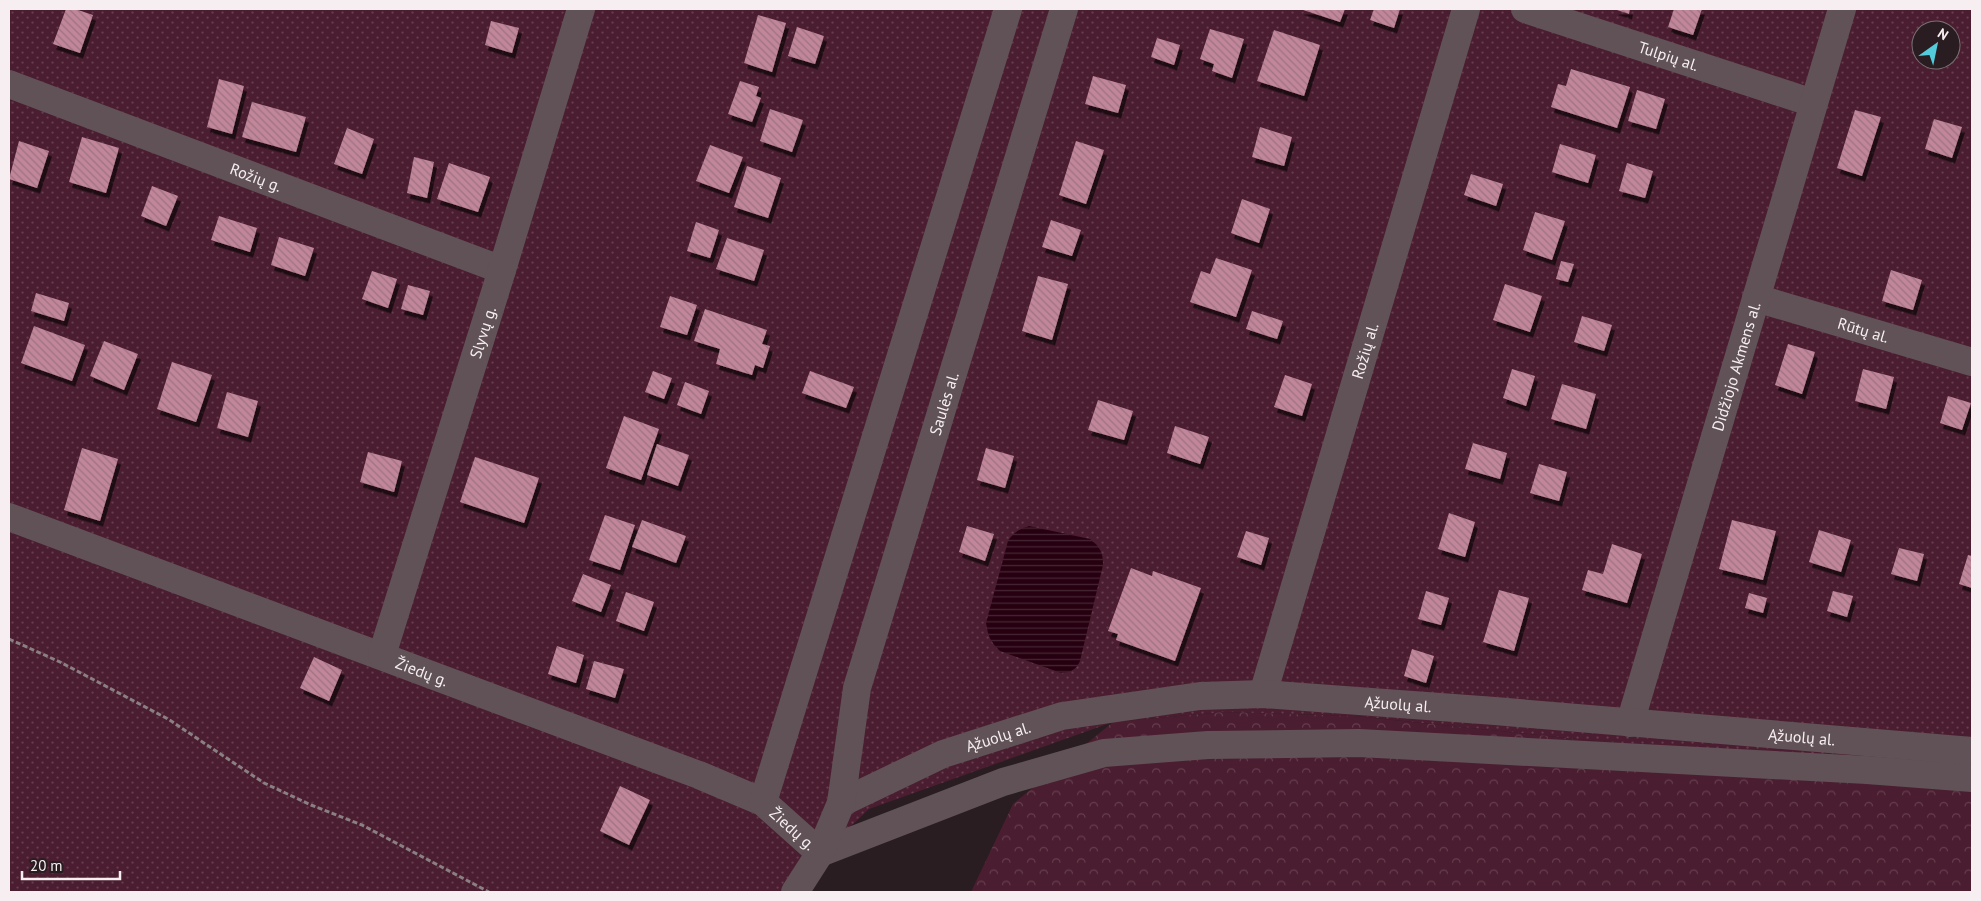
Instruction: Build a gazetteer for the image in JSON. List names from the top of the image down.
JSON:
{
  "streets": {
    "street": [
      "Tulpių al.",
      "Rožių g.",
      "Rūtų al.",
      "Slyvų g.",
      "Rožių al.",
      "Didžiojo Akmens al.",
      "Saulės al.",
      "Žiedų g.",
      "Ąžuolų al."
    ]
  },
  "crossings": [
    ["Tulpių al.", "Didžiojo Akmens al."],
    ["Rožių g.", "Slyvų g."],
    ["Rūtų al.", "Didžiojo Akmens al."],
    ["Slyvų g.", "Žiedų g."],
    ["Rožių al.", "Ąžuolų al."],
    ["Didžiojo Akmens al.", "Ąžuolų al."],
    ["Saulės al.", "Žiedų g."],
    ["Saulės al.", "Ąžuolų al."]
  ],
  "scale_bar": "20 m",
  "north": "top right"
}
